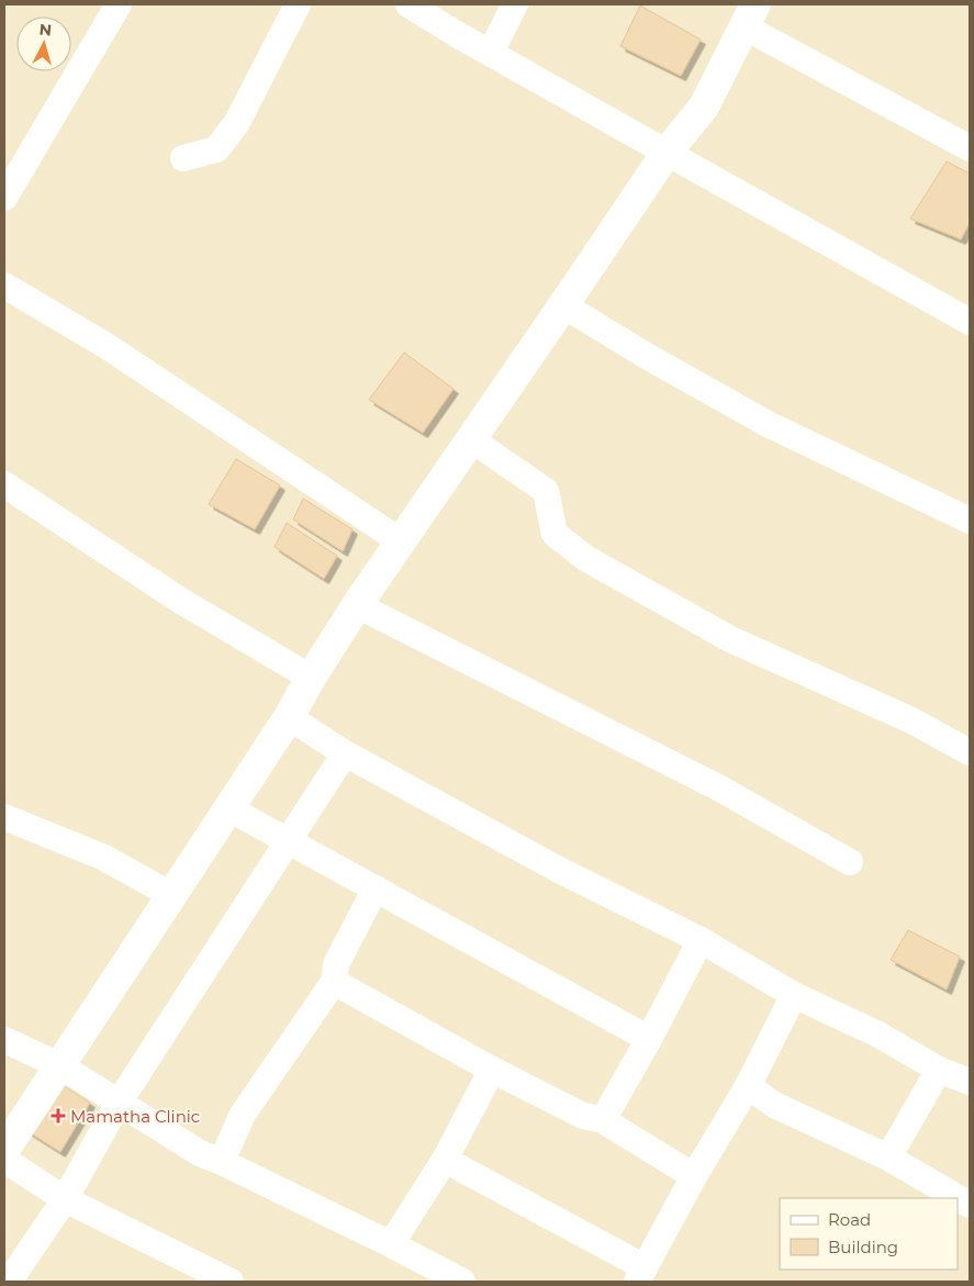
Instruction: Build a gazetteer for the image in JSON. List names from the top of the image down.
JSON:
{
  "places": {
    "health": ["Mamatha Clinic"]
  },
  "legend": ["Road", "Building"],
  "north": "top"
}
